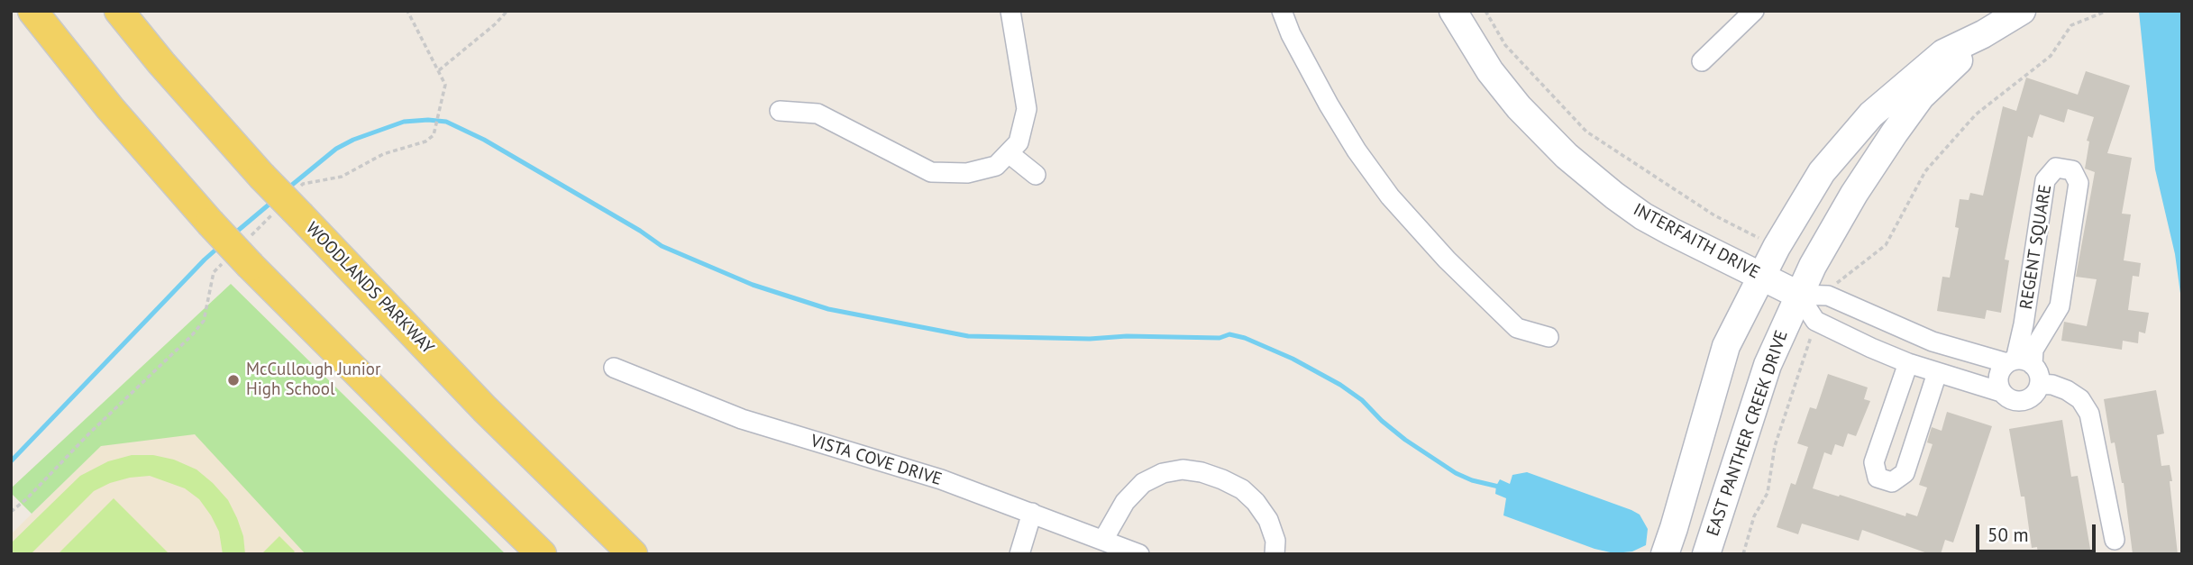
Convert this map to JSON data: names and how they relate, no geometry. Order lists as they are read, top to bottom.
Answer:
{
  "streets": {
    "main road": ["WOODLANDS PARKWAY"],
    "street": [
      "INTERFAITH DRIVE",
      "REGENT SQUARE",
      "EAST PANTHER CREEK DRIVE",
      "VISTA COVE DRIVE"
    ]
  },
  "crossings": [
    ["INTERFAITH DRIVE", "EAST PANTHER CREEK DRIVE"]
  ],
  "places": ["McCullough Junior High School"],
  "scale_bar": "50 m"
}
